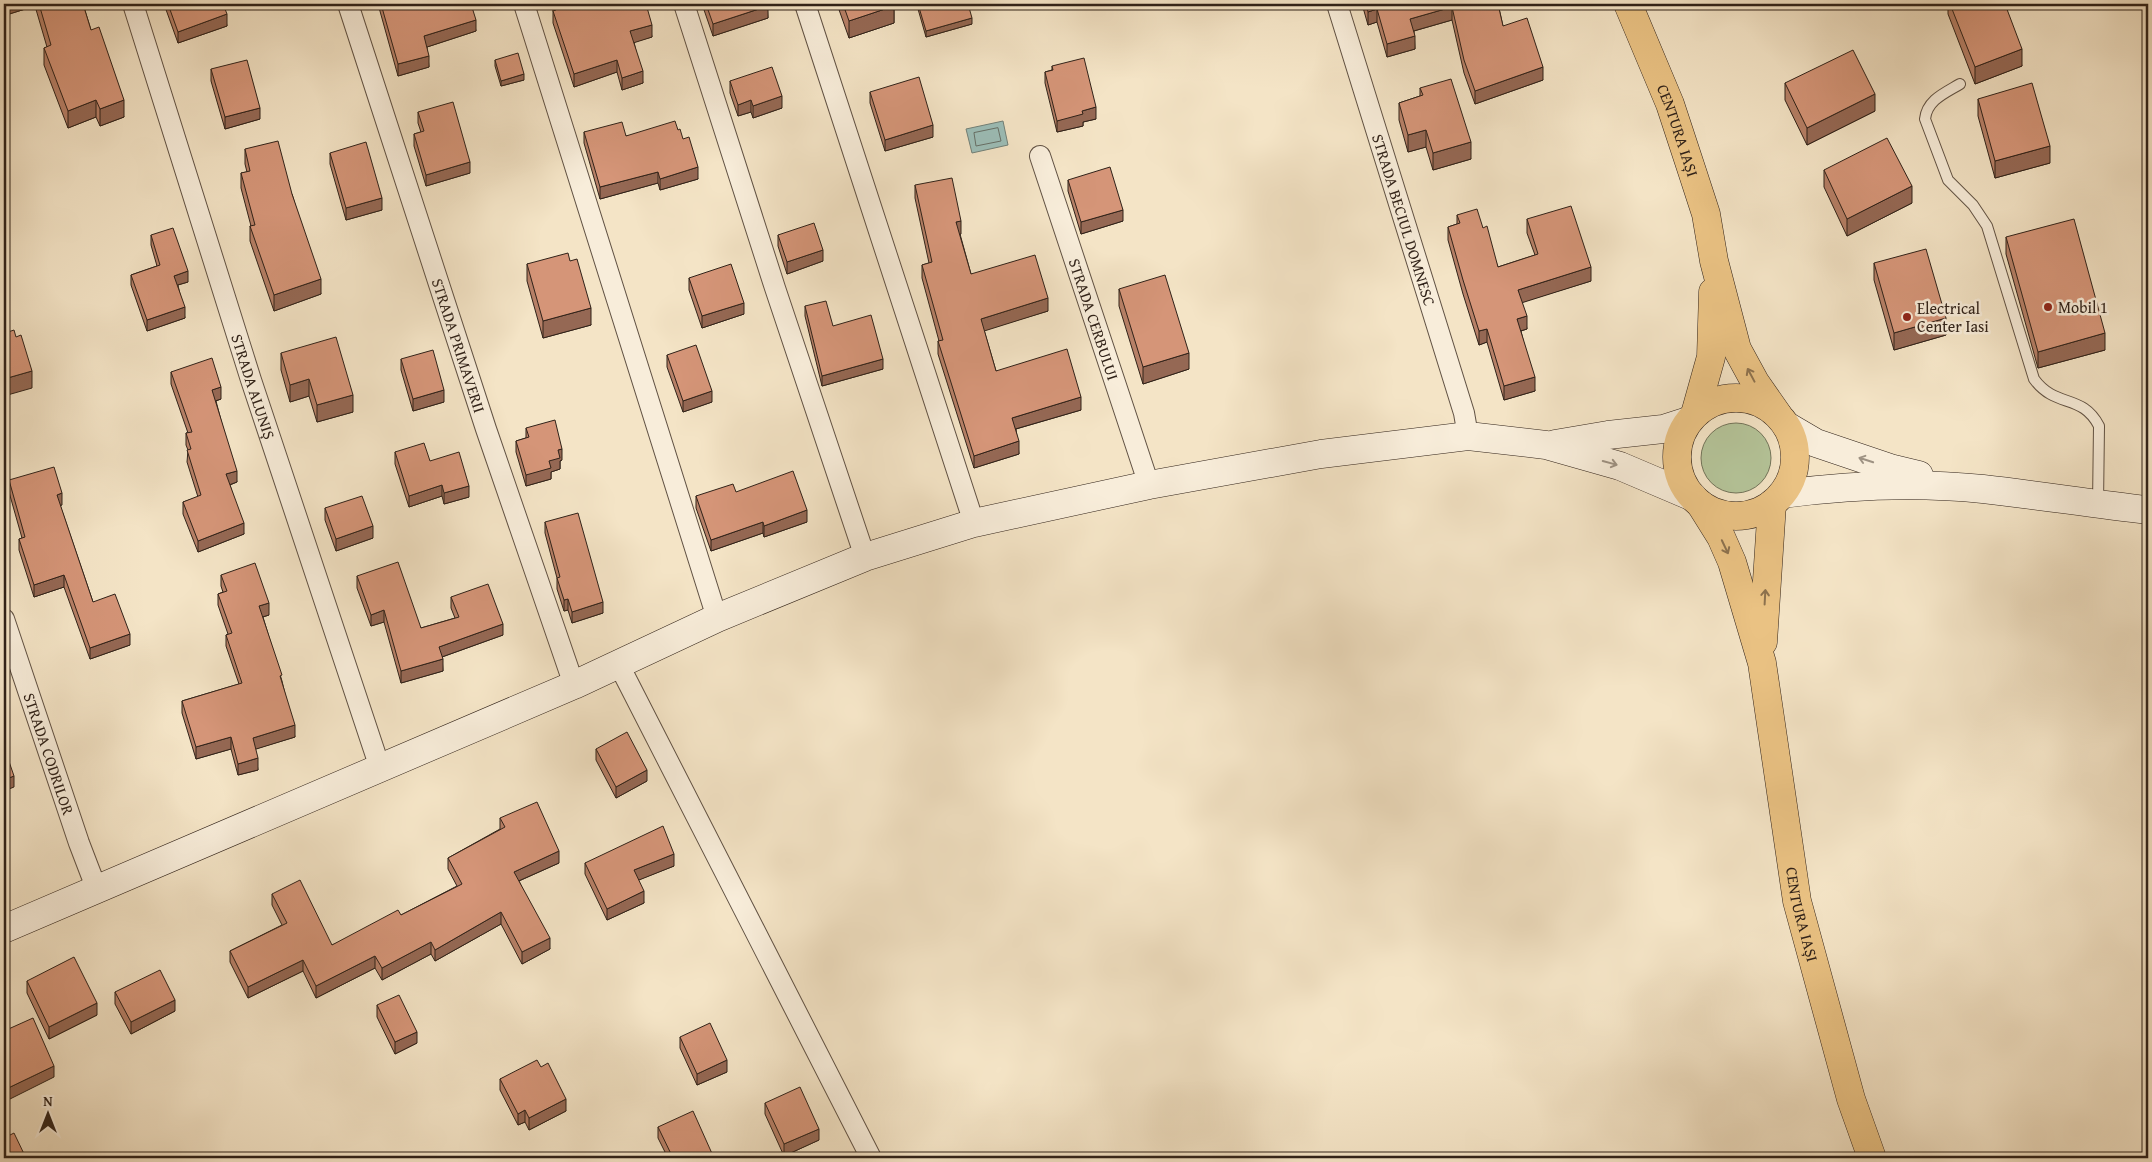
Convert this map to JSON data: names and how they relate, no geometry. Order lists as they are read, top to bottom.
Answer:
{
  "streets": {
    "main road": ["CENTURA IAȘI"],
    "street": [
      "STRADA BECIUL DOMNESC",
      "STRADA CERBULUI",
      "STRADA PRIMAVERII",
      "STRADA ALUNIȘ",
      "STRADA CODRILOR"
    ]
  },
  "places": ["Mobil 1", "Electrical Center Iasi"],
  "north": "top"
}
